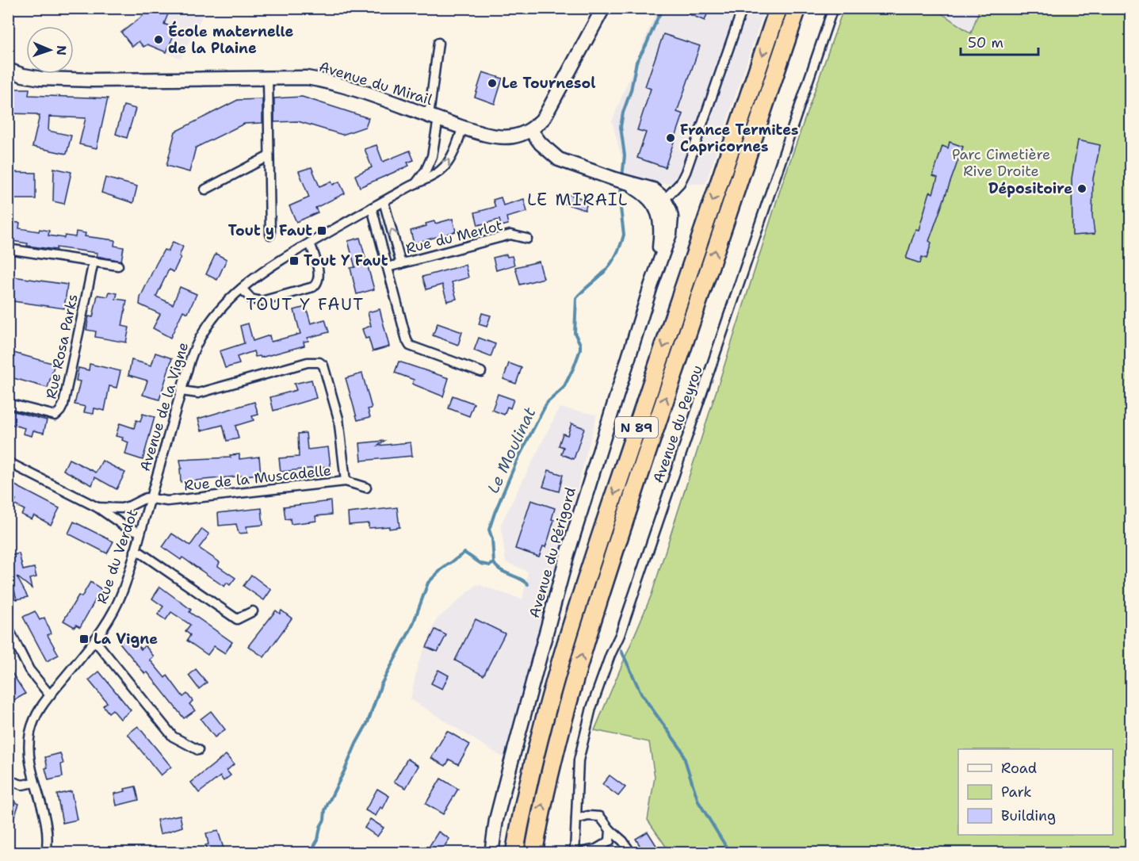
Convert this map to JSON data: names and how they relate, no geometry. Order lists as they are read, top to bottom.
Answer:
{
  "streets": {
    "highway": ["N 89"],
    "street": [
      "Avenue du Mirail",
      "Rue du Merlot",
      "Rue Rosa Parks",
      "Avenue de la Vigne",
      "Avenue du Peyrou",
      "Rue de la Muscadelle",
      "Avenue du Périgord",
      "Rue du Verdot"
    ]
  },
  "crossings": [
    ["Avenue du Mirail", "Avenue de la Vigne"],
    ["Avenue du Mirail", "Avenue du Périgord"],
    ["Avenue de la Vigne", "Rue de la Muscadelle"],
    ["Avenue de la Vigne", "Rue du Verdot"],
    ["Rue de la Muscadelle", "Rue du Verdot"]
  ],
  "districts": ["LE MIRAIL", "TOUT Y FAUT"],
  "water": ["Le Moulinat"],
  "parks": ["Parc Cimetière Rive Droite"],
  "places": {
    "other": [
      "École maternelle de la Plaine",
      "Le Tournesol",
      "France Termites Capricornes",
      "Dépositoire"
    ],
    "transit": ["Tout y Faut", "Tout Y Faut", "La Vigne"]
  },
  "legend": ["Road", "Park", "Building"],
  "scale_bar": "50 m",
  "north": "right"
}
